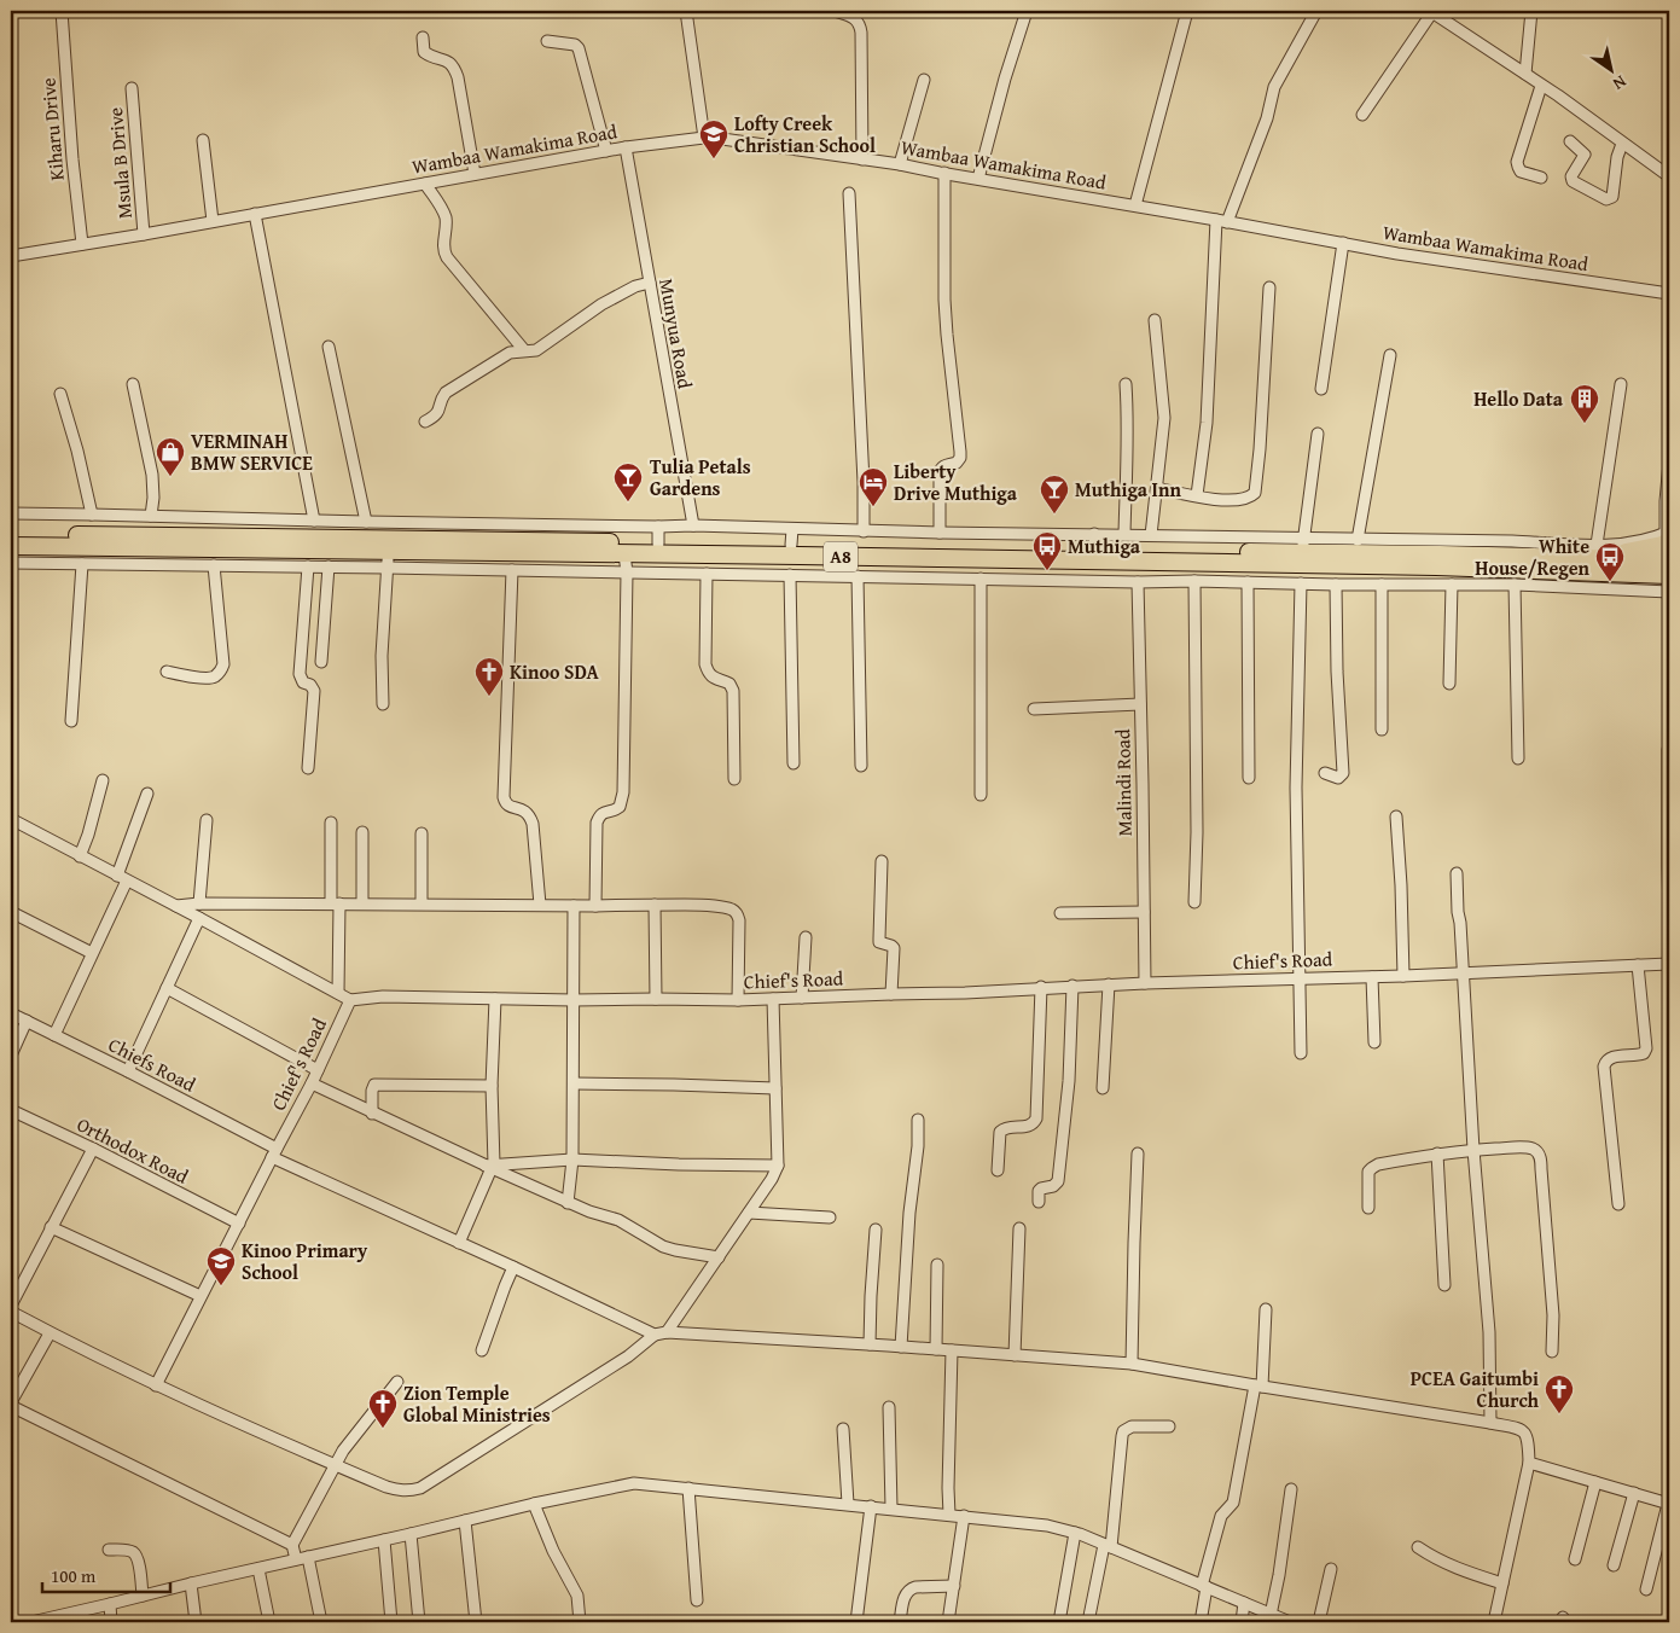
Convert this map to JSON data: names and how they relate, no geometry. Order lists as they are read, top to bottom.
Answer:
{
  "streets": {
    "highway": ["A8"],
    "street": [
      "Kiharu Drive",
      "Wambaa Wamakima Road",
      "Msula B Drive",
      "Munyua Road",
      "Malindi Road",
      "Chief's Road",
      "Chiefs Road",
      "Orthodox Road"
    ]
  },
  "crossings": [
    ["Kiharu Drive", "Wambaa Wamakima Road"],
    ["Wambaa Wamakima Road", "Msula B Drive"],
    ["Wambaa Wamakima Road", "Munyua Road"],
    ["Malindi Road", "Chief's Road"],
    ["Chief's Road", "Chiefs Road"],
    ["Chief's Road", "Orthodox Road"]
  ],
  "places": {
    "school or university": ["Lofty Creek Christian School", "Kinoo Primary School"],
    "building": ["Hello Data"],
    "shop": ["VERMINAH BMW SERVICE"],
    "bar": ["Tulia Petals Gardens", "Muthiga Inn"],
    "hotel": ["Liberty Drive Muthiga"],
    "bus stop": ["Muthiga", "White House/Regen"],
    "church": ["Kinoo SDA", "PCEA Gaitumbi Church", "Zion Temple Global Ministries"]
  },
  "scale_bar": "100 m",
  "north": "bottom right"
}
